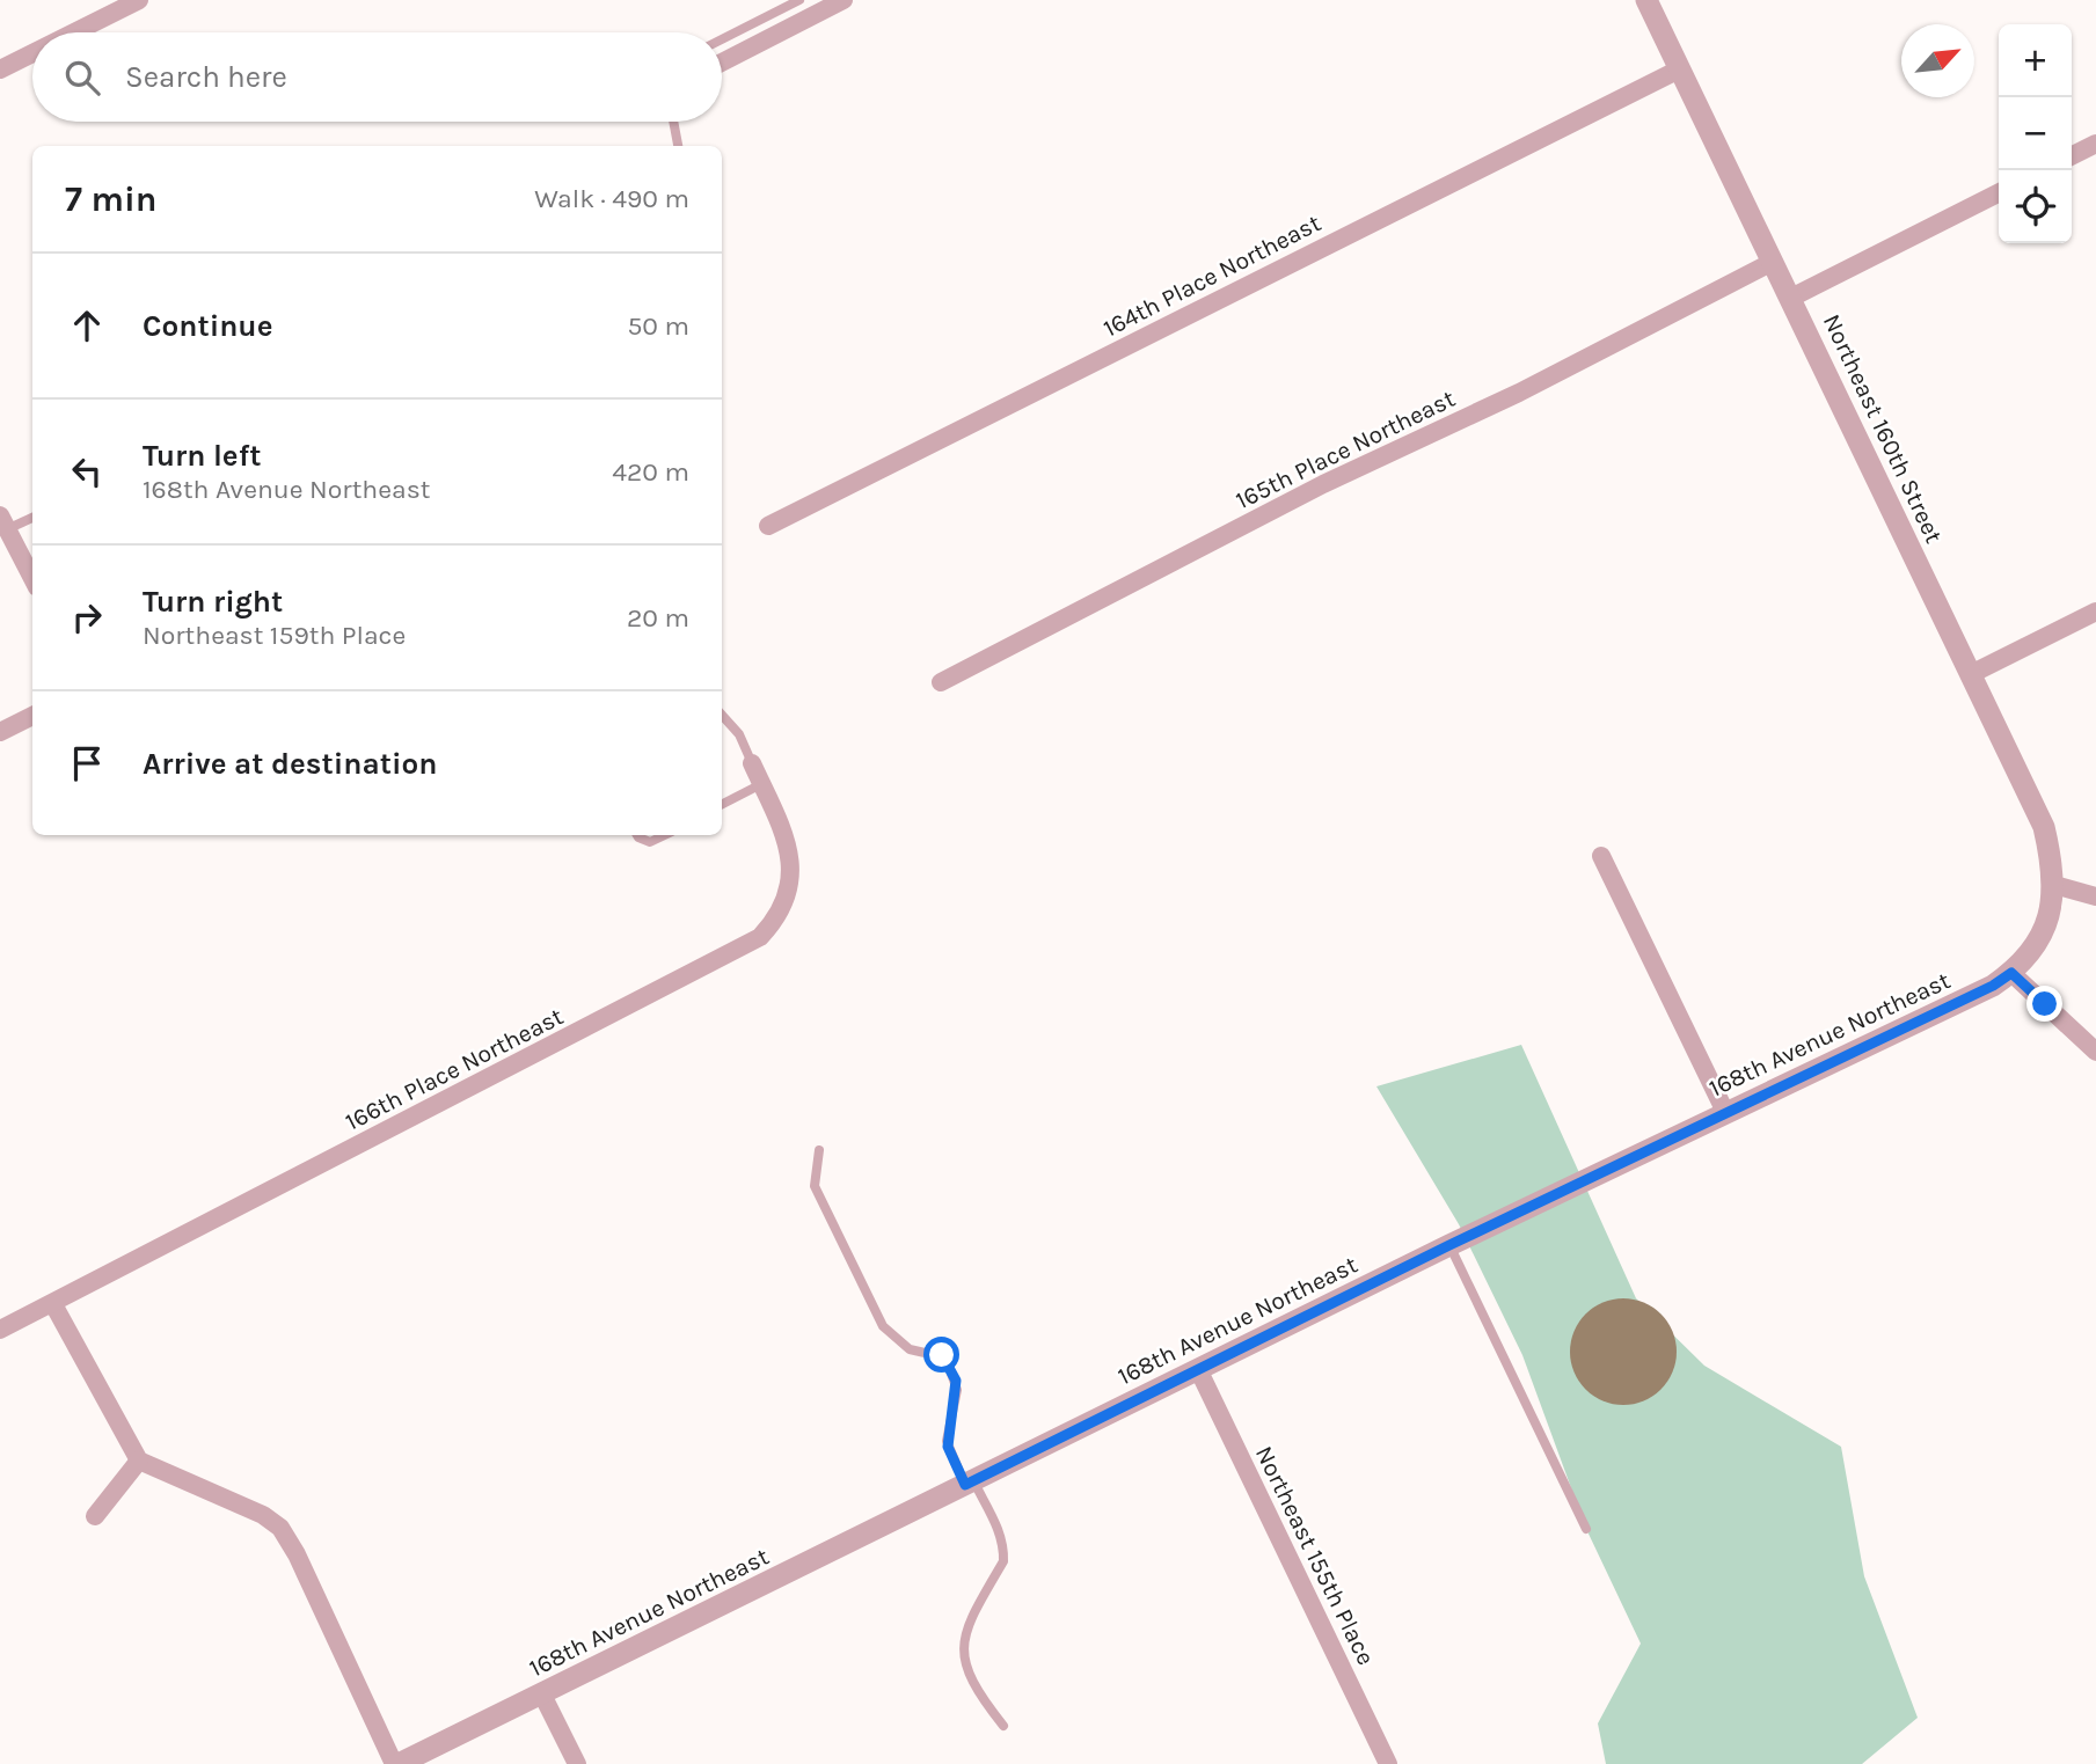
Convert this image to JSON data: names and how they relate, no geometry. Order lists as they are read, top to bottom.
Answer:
{
  "streets": {
    "street": [
      "164th Place Northeast",
      "Northeast 160th Street",
      "165th Place Northeast",
      "168th Avenue Northeast",
      "166th Place Northeast",
      "Northeast 155th Place"
    ]
  },
  "crossings": [
    ["164th Place Northeast", "Northeast 160th Street"],
    ["Northeast 160th Street", "165th Place Northeast"],
    ["Northeast 160th Street", "168th Avenue Northeast"],
    ["168th Avenue Northeast", "Northeast 155th Place"]
  ],
  "north": "top right",
  "page": {
    "map_buttons": ["+", "−"],
    "search": "Search here",
    "heading": ["7 min", "Walk · 490 m"],
    "list": [
      ["Continue", "50 m"],
      ["Turn left", "168th Avenue Northeast", "420 m"],
      ["Turn right", "Northeast 159th Place", "20 m"],
      "Arrive at destination"
    ]
  }
}
